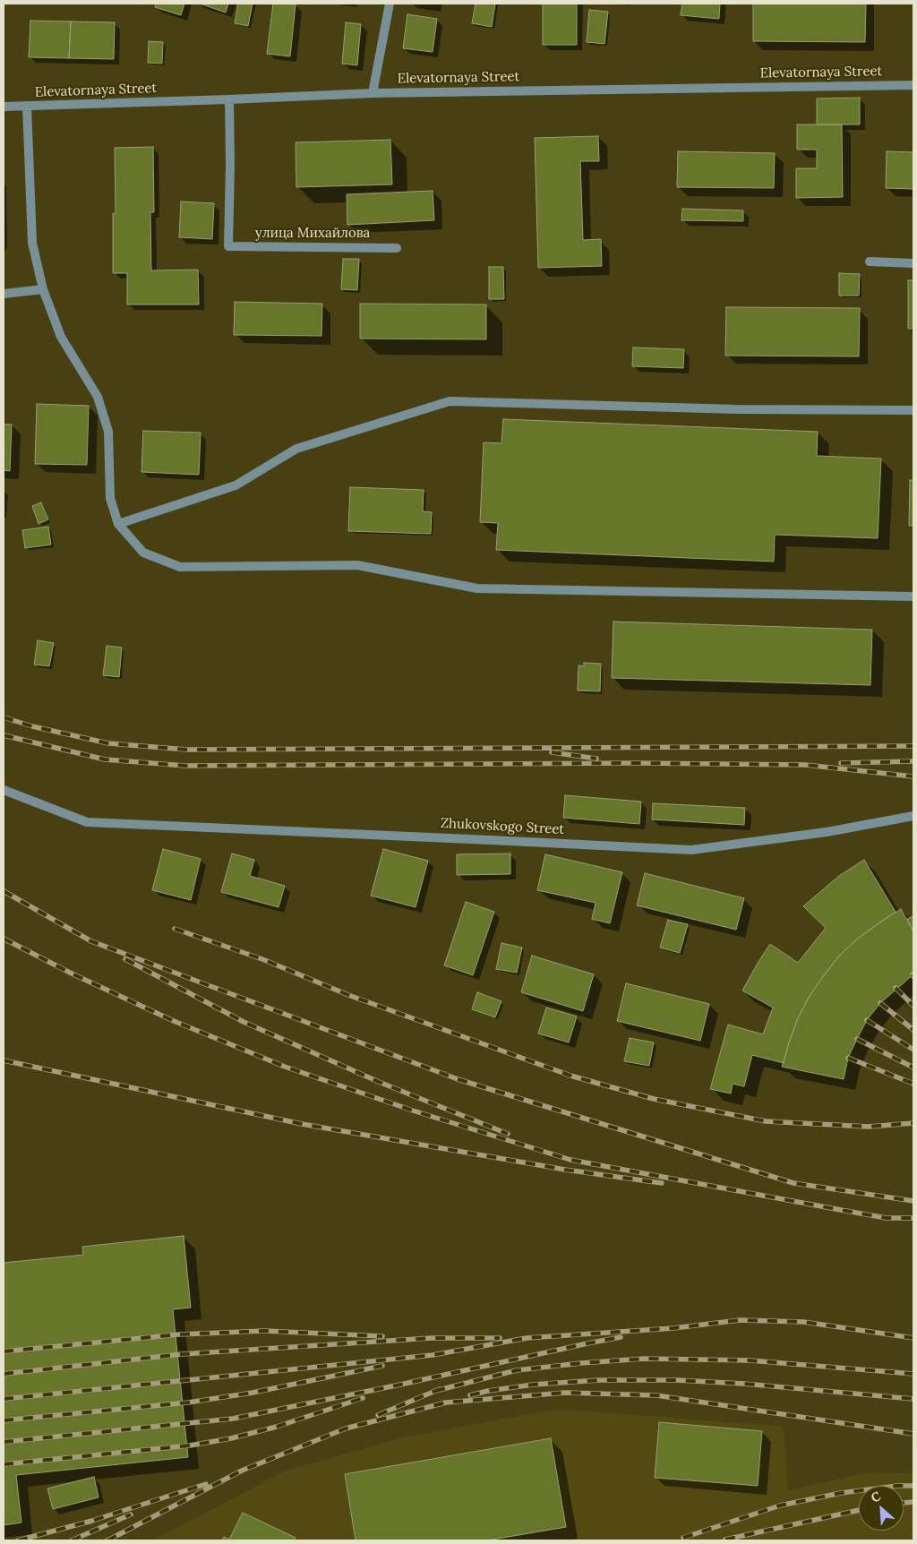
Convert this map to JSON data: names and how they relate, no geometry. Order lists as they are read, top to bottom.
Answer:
{
  "streets": {
    "street": ["Elevatornaya Street", "улица Михайлова", "Zhukovskogo Street"]
  },
  "crossings": [
    ["Elevatornaya Street", "улица Михайлова"]
  ],
  "north": "top left"
}
